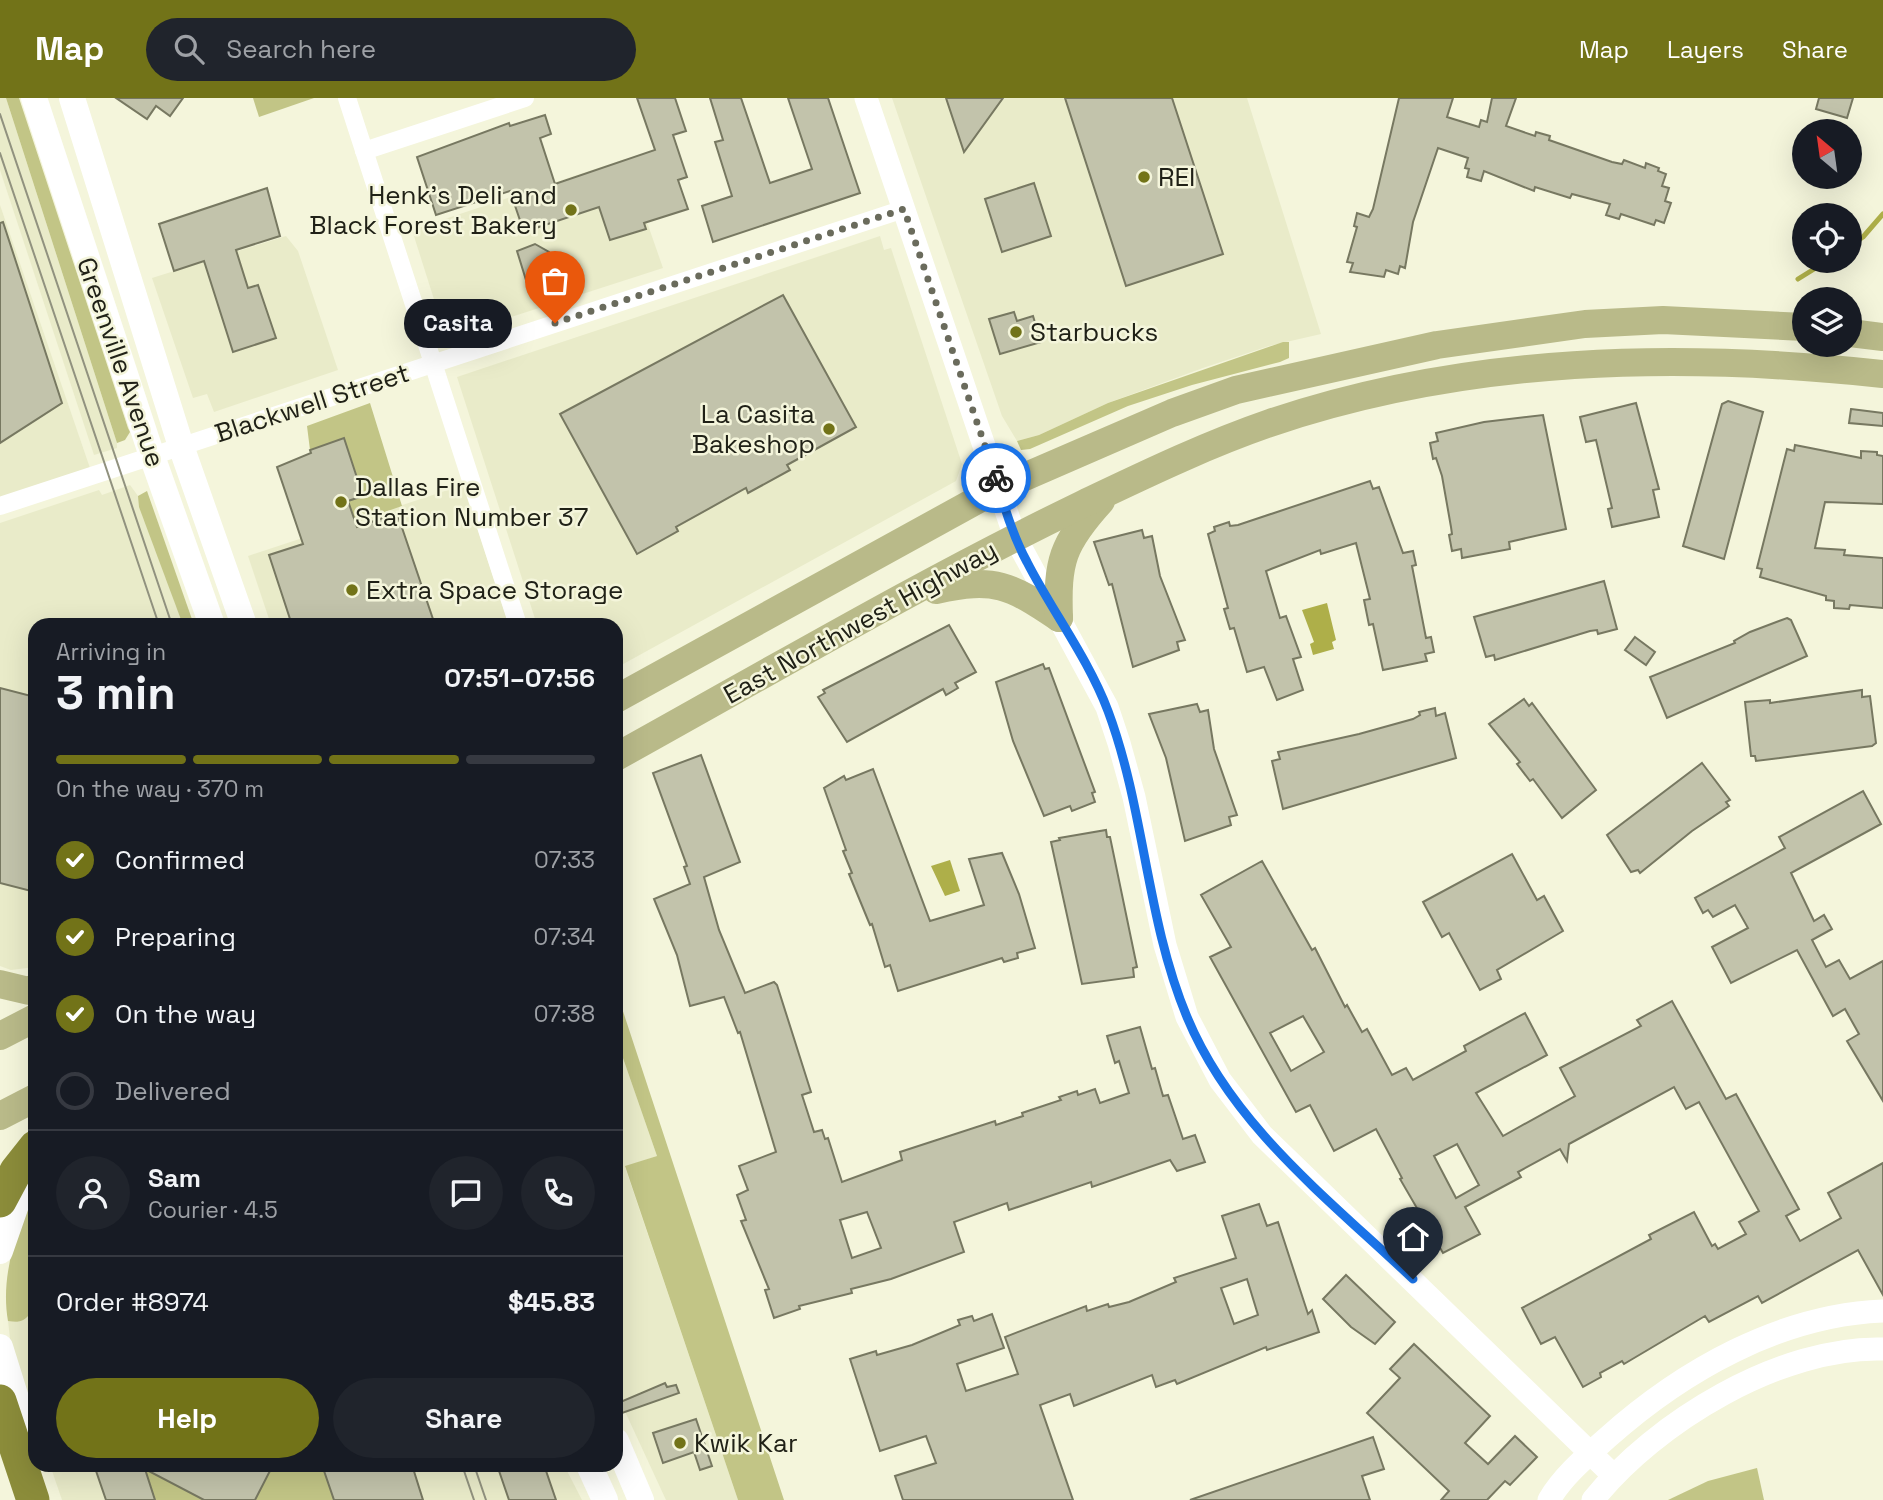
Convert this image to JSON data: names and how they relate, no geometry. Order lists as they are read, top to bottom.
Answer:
{
  "streets": {
    "main road": ["Greenville Avenue", "East Northwest Highway"],
    "street": ["Blackwell Street"]
  },
  "crossings": [
    ["Greenville Avenue", "Blackwell Street"]
  ],
  "places": [
    "REI",
    "Henk's Deli and Black Forest Bakery",
    "Casita",
    "Starbucks",
    "La Casita Bakeshop",
    "Dallas Fire Station Number 37",
    "Extra Space Storage",
    "Kwik Kar"
  ],
  "north": "top left",
  "page": {
    "header": "Map",
    "search": "Search here",
    "nav": ["Map", "Layers", "Share"],
    "bubble": "Casita",
    "heading": ["3 min", "Arriving in", "07:51–07:56"],
    "panel": [
      "Sam",
      "Courier · 4.5",
      "Order #8974",
      "$45.83"
    ],
    "bar": "On the way · 370 m",
    "list": [
      ["Confirmed", "07:33"],
      ["Preparing", "07:34"],
      ["On the way", "07:38"],
      "Delivered"
    ],
    "buttons": ["Help", "Share"]
  }
}
